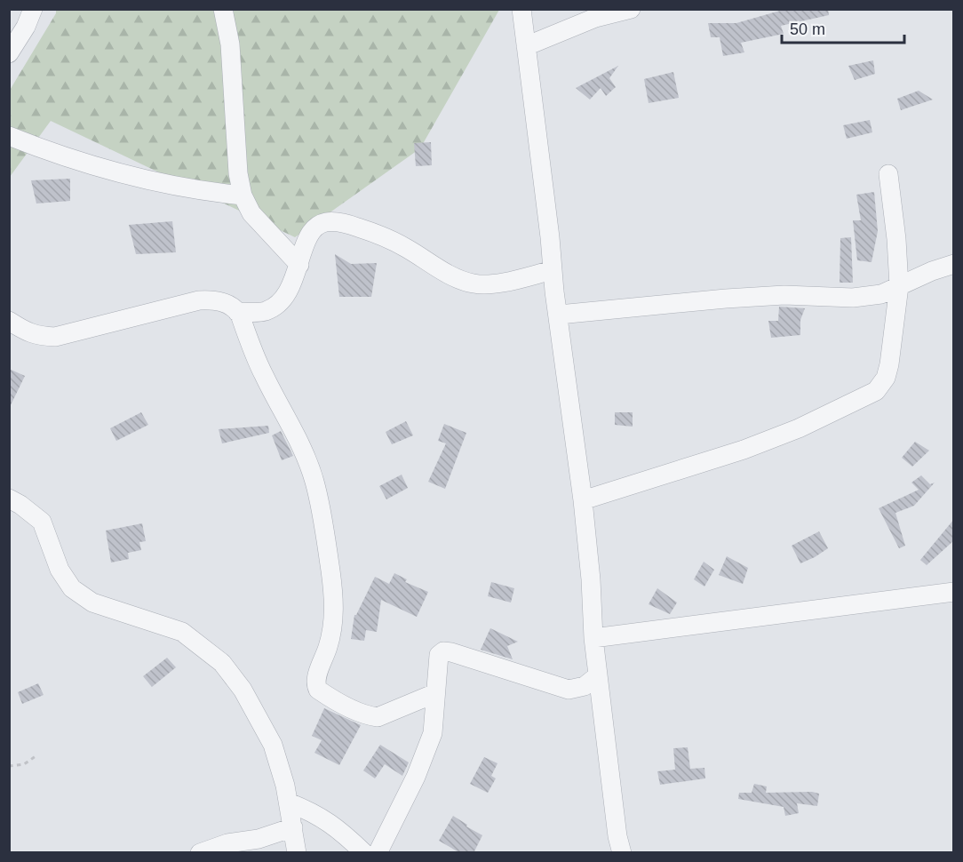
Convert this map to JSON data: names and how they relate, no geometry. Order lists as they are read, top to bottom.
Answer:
{
  "scale_bar": "50 m"
}
